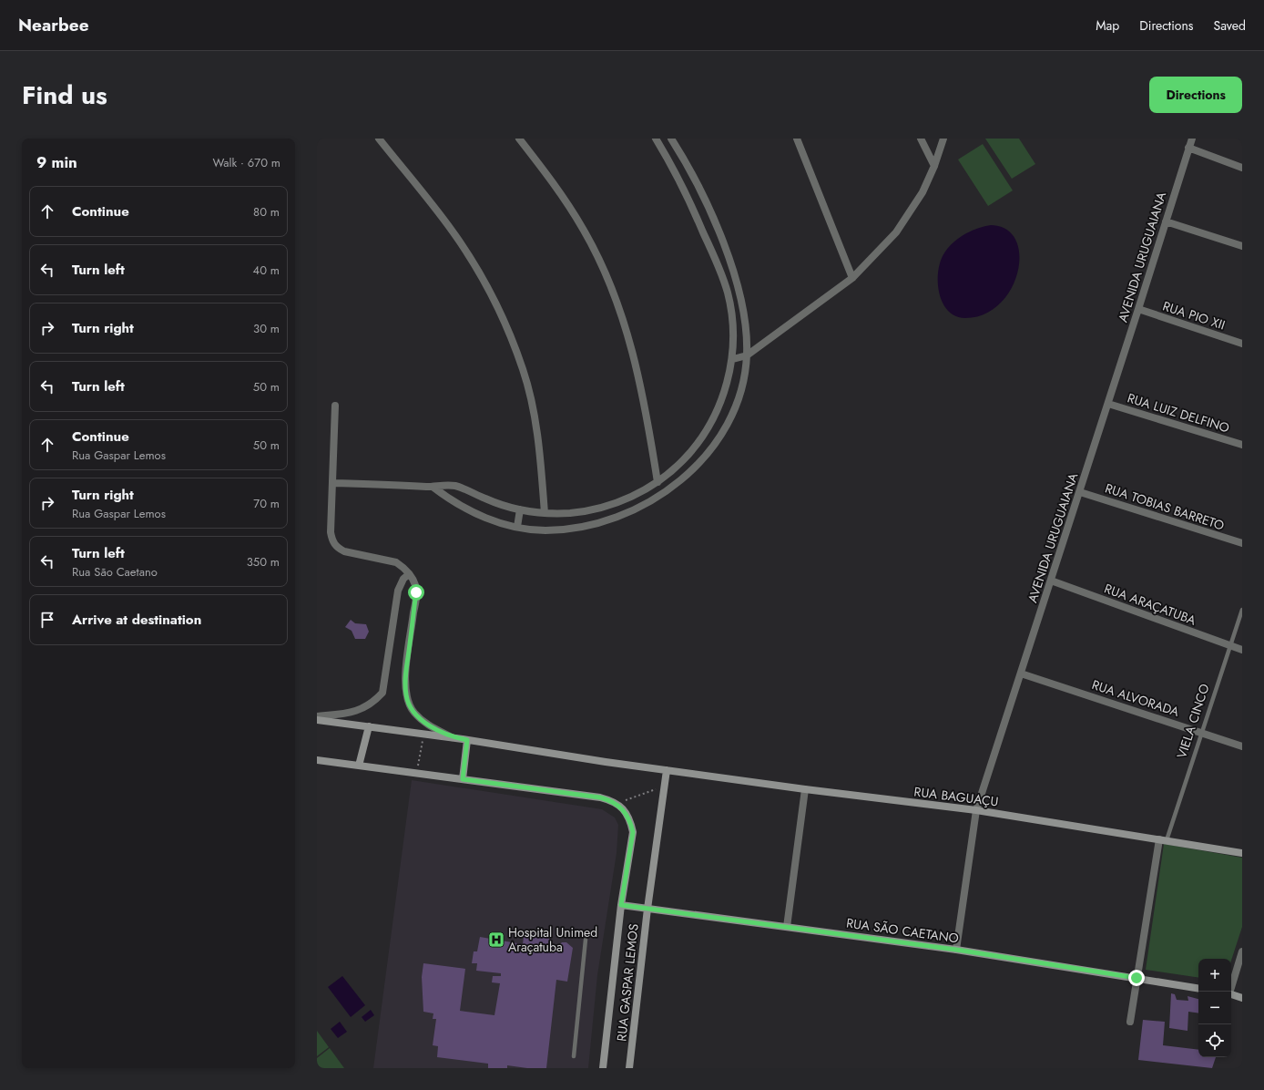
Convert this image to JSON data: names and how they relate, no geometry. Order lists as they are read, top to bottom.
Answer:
{
  "streets": {
    "main road": ["RUA BAGUAÇU", "RUA SÃO CAETANO", "RUA GASPAR LEMOS"],
    "street": [
      "AVENIDA URUGUAIANA",
      "RUA PIO XII",
      "RUA LUIZ DELFINO",
      "RUA TOBIAS BARRETO",
      "RUA ARAÇATUBA",
      "RUA ALVORADA",
      "VIELA CINCO"
    ]
  },
  "crossings": [
    ["AVENIDA URUGUAIANA", "RUA PIO XII"],
    ["AVENIDA URUGUAIANA", "RUA LUIZ DELFINO"],
    ["AVENIDA URUGUAIANA", "RUA TOBIAS BARRETO"],
    ["AVENIDA URUGUAIANA", "RUA ARAÇATUBA"],
    ["AVENIDA URUGUAIANA", "RUA ALVORADA"],
    ["AVENIDA URUGUAIANA", "RUA BAGUAÇU"],
    ["AVENIDA URUGUAIANA", "RUA SÃO CAETANO"],
    ["RUA ARAÇATUBA", "VIELA CINCO"],
    ["RUA ALVORADA", "VIELA CINCO"],
    ["VIELA CINCO", "RUA BAGUAÇU"],
    ["VIELA CINCO", "RUA SÃO CAETANO"],
    ["RUA BAGUAÇU", "RUA GASPAR LEMOS"],
    ["RUA SÃO CAETANO", "RUA GASPAR LEMOS"]
  ],
  "places": {
    "hospital": ["Hospital Unimed Araçatuba"]
  },
  "page": {
    "header": "Nearbee",
    "nav": ["Map", "Directions", "Saved"],
    "title": "Find us",
    "buttons": "Directions",
    "heading": ["9 min", "Walk · 670 m"],
    "list": [
      ["Continue", "80 m"],
      ["Turn left", "40 m"],
      ["Turn right", "30 m"],
      ["Turn left", "50 m"],
      ["Continue", "Rua Gaspar Lemos", "50 m"],
      ["Turn right", "Rua Gaspar Lemos", "70 m"],
      ["Turn left", "Rua São Caetano", "350 m"],
      "Arrive at destination"
    ],
    "map_buttons": ["+", "−"]
  }
}
